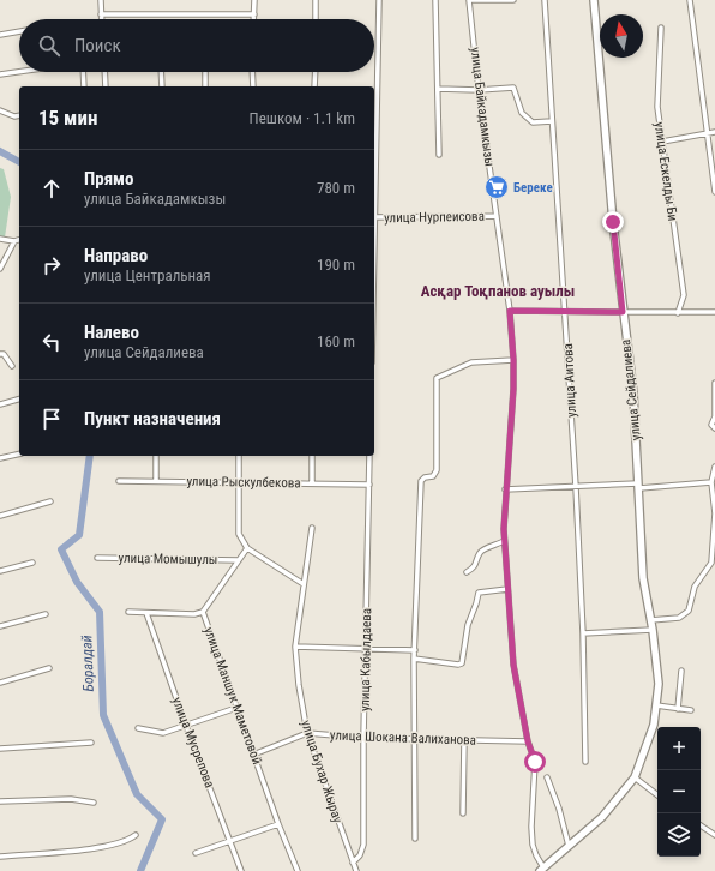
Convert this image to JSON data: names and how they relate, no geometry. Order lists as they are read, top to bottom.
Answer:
{
  "streets": {
    "main road": ["улица Сейдалиева"],
    "street": [
      "улица Байкадамкызы",
      "улица Ескелды Би",
      "улица Нурпеисова",
      "улица Аитова",
      "улица Рыскулбекова",
      "улица Момышулы",
      "улица Кабылдаева",
      "улица Маншук Маметовой",
      "улица Шокана Валиханова",
      "улица Мусрепова",
      "улица Бухар Жырау"
    ]
  },
  "crossings": [
    ["улица Байкадамкызы", "улица Нурпеисова"],
    ["улица Байкадамкызы", "улица Сейдалиева"],
    ["улица Байкадамкызы", "улица Шокана Валиханова"],
    ["улица Рыскулбекова", "улица Кабылдаева"],
    ["улица Момышулы", "улица Маншук Маметовой"],
    ["улица Кабылдаева", "улица Шокана Валиханова"],
    ["улица Кабылдаева", "улица Бухар Жырау"],
    ["улица Маншук Маметовой", "улица Шокана Валиханова"],
    ["улица Шокана Валиханова", "улица Бухар Жырау"]
  ],
  "districts": ["Асқар Тоқпанов ауылы"],
  "water": ["Боралдай"],
  "places": {
    "supermarket": ["Береке"]
  },
  "north": "top",
  "page": {
    "search": "Поиск",
    "heading": ["15 мин", "Пешком · 1.1 km"],
    "list": [
      ["Прямо", "улица Байкадамкызы", "780 m"],
      ["Направо", "улица Центральная", "190 m"],
      ["Налево", "улица Сейдалиева", "160 m"],
      "Пункт назначения"
    ],
    "map_buttons": ["+", "−"]
  }
}
